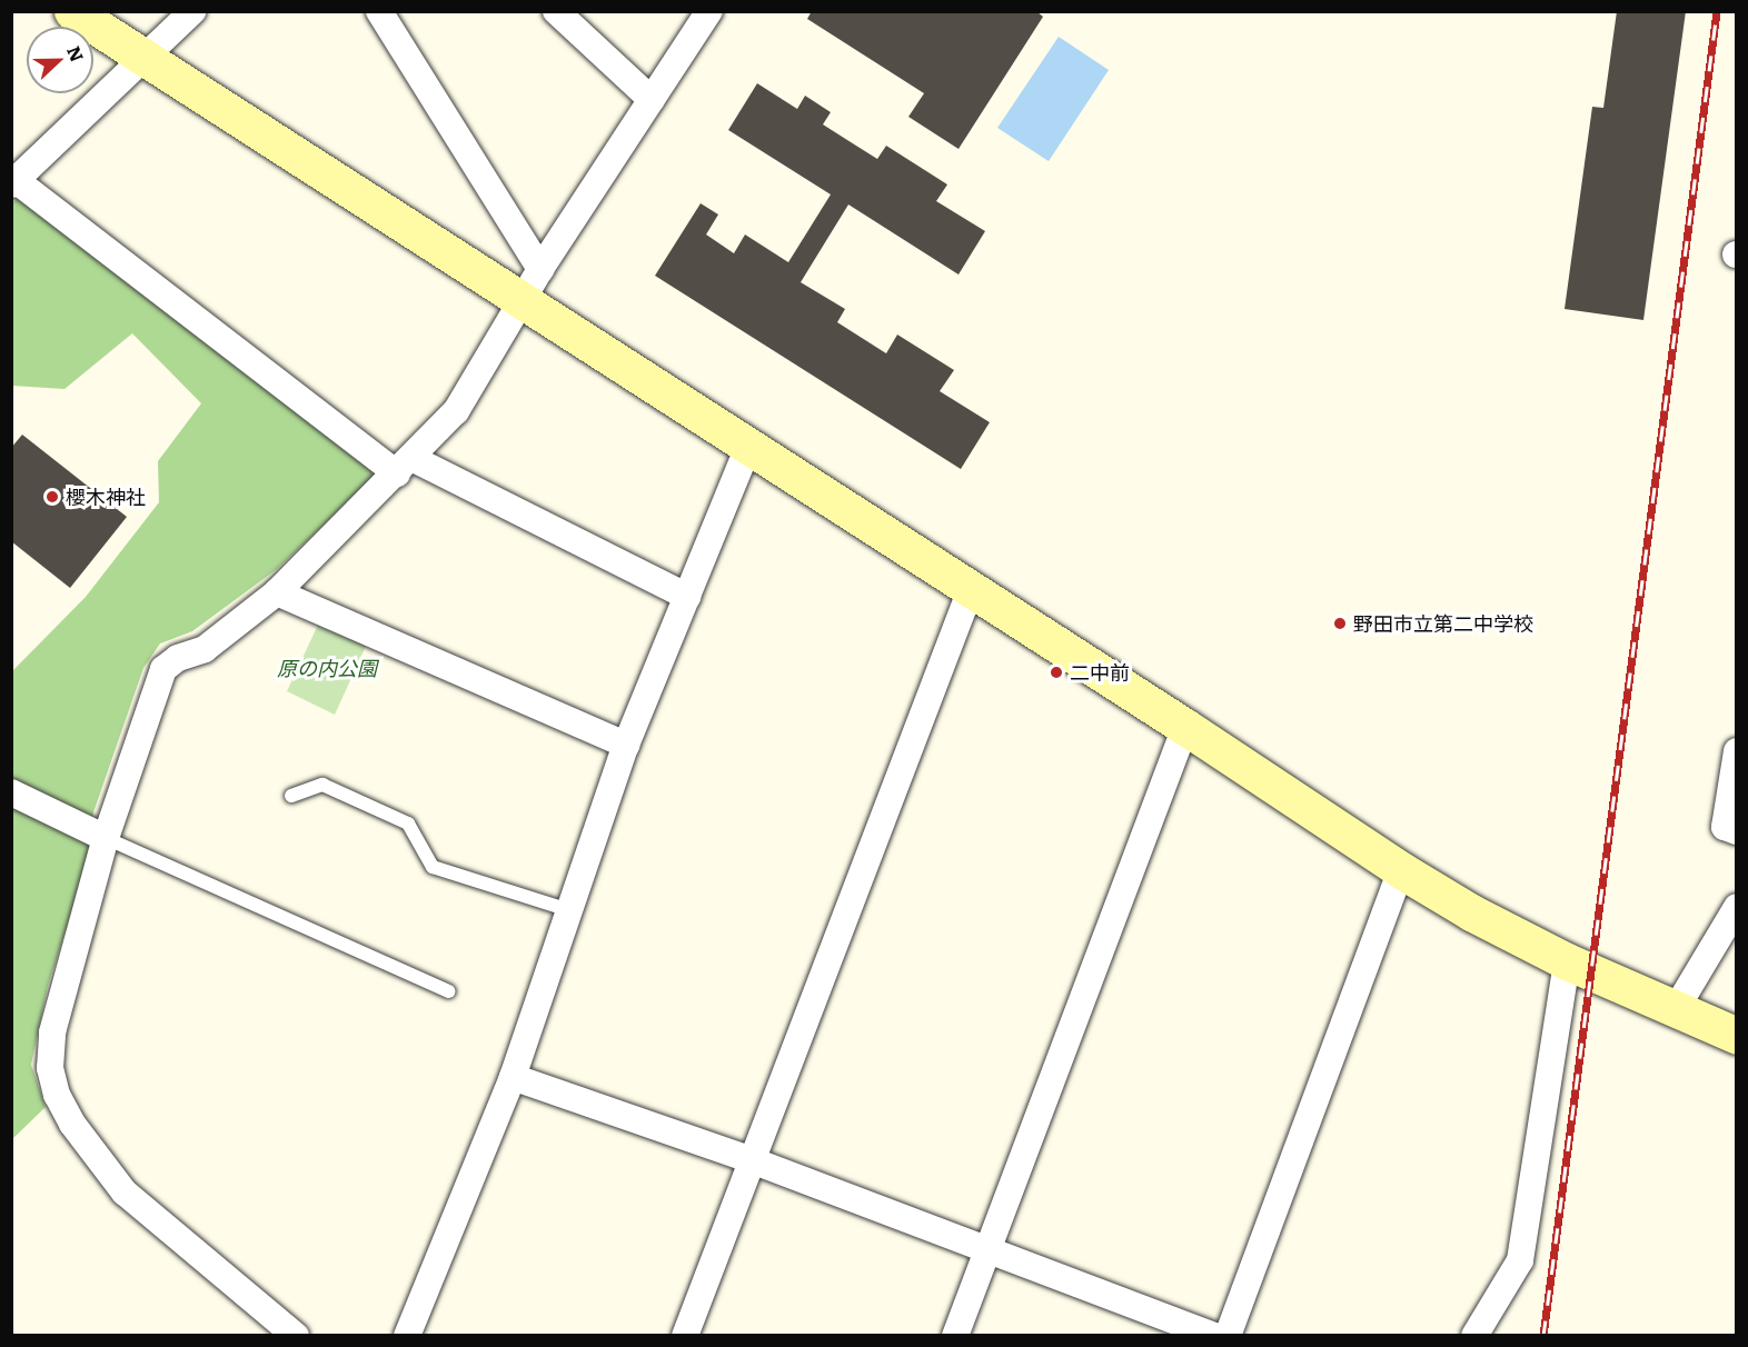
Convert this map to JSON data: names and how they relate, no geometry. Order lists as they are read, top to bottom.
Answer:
{
  "parks": ["原の内公園"],
  "places": ["櫻木神社", "野田市立第二中学校", "二中前"],
  "north": "right"
}
